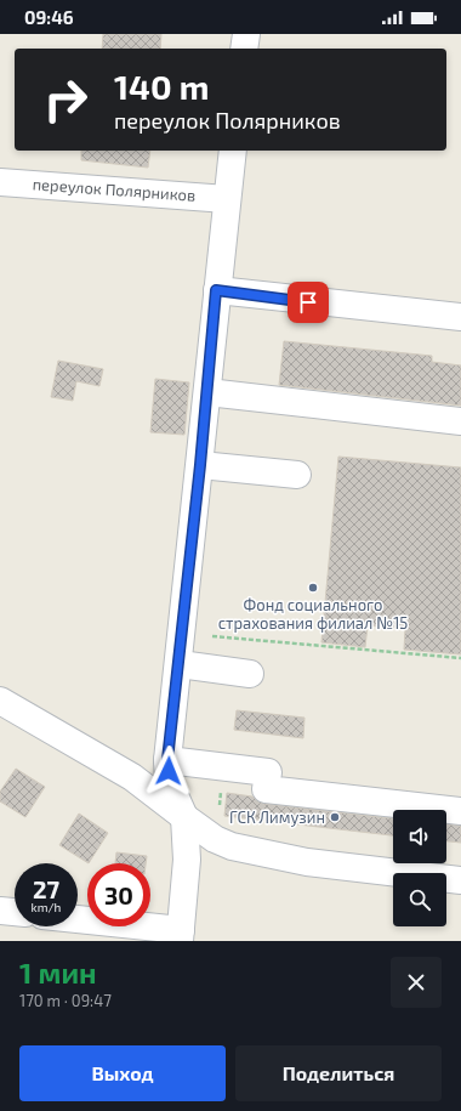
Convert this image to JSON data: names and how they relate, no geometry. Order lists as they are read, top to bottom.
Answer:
{
  "streets": {
    "street": ["переулок Полярников"]
  },
  "places": ["Фонд социального страхования филиал №15", "ГСК Лимузин"],
  "page": {
    "status": "09:46",
    "turn": ["140 m", "переулок Полярников"],
    "speed": "27 km/h",
    "limit": "30",
    "heading": ["1 мин", "170 m · 09:47"],
    "buttons": ["Выход", "Поделиться"]
  }
}
